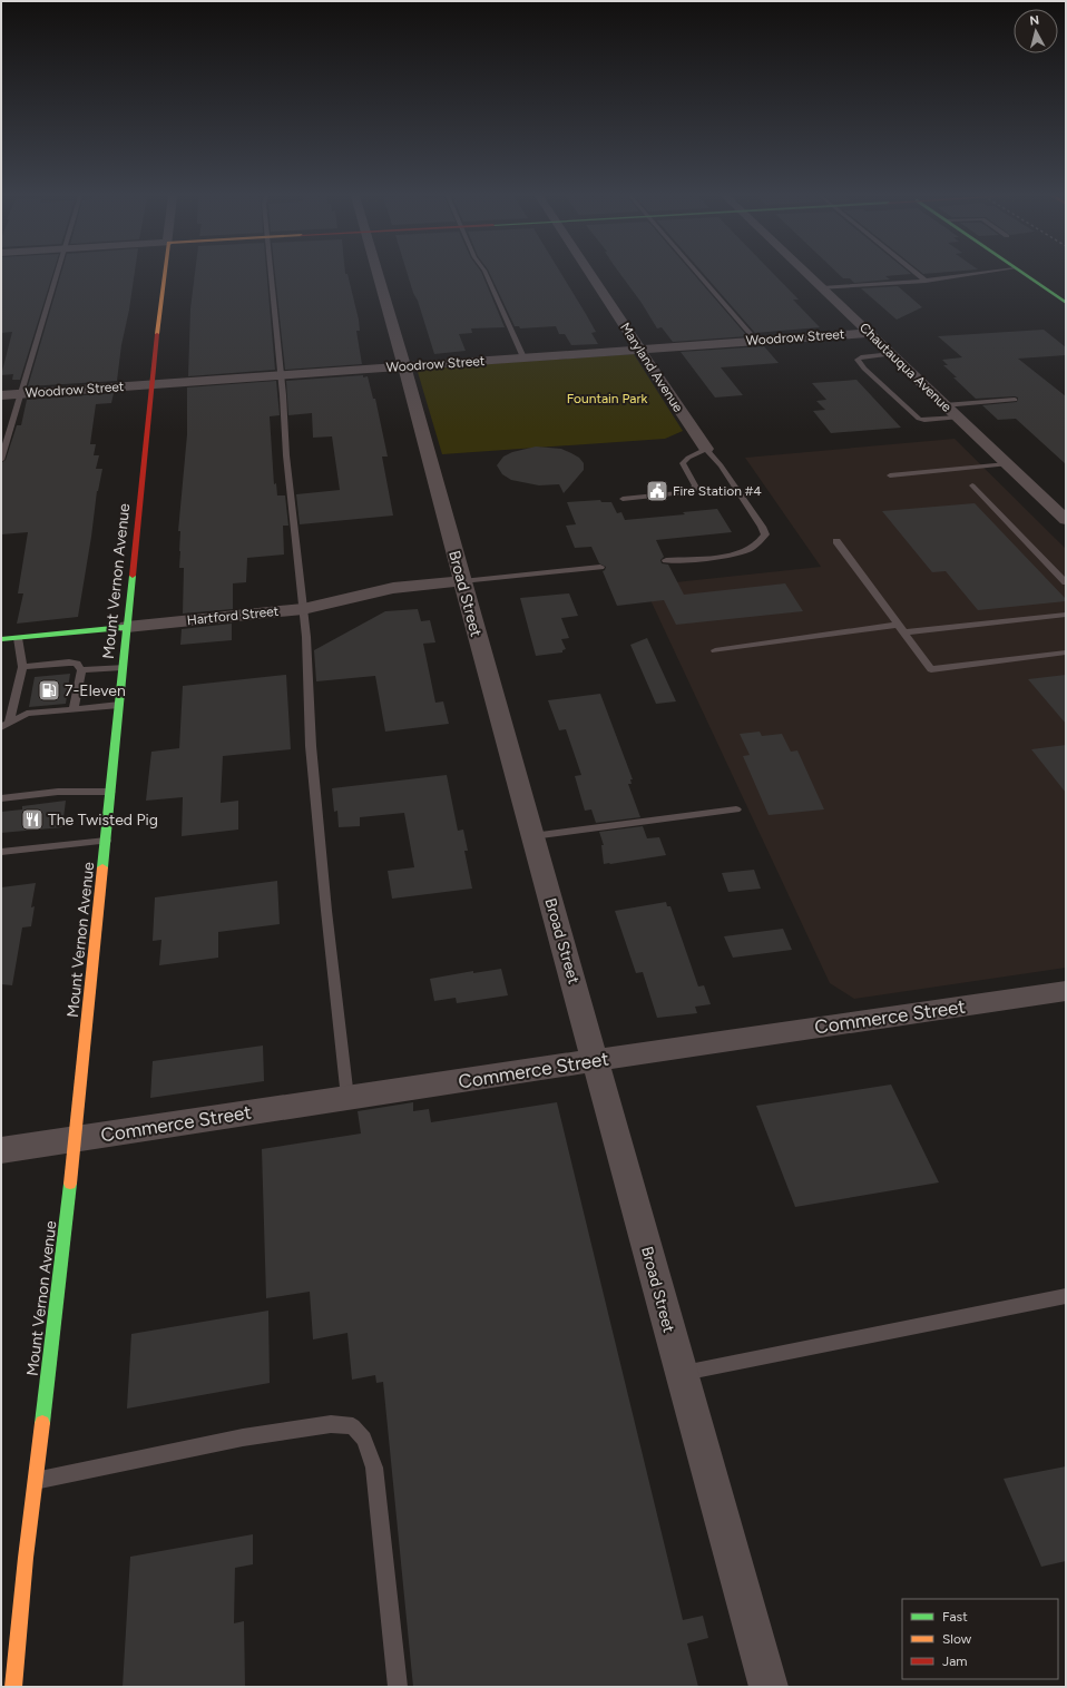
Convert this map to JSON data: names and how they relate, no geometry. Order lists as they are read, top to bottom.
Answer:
{
  "streets": {
    "street": [
      "Woodrow Street",
      "Maryland Avenue",
      "Chautauqua Avenue",
      "Mount Vernon Avenue",
      "Broad Street",
      "Hartford Street",
      "Commerce Street"
    ]
  },
  "crossings": [
    ["Woodrow Street", "Maryland Avenue"],
    ["Woodrow Street", "Chautauqua Avenue"],
    ["Woodrow Street", "Mount Vernon Avenue"],
    ["Woodrow Street", "Broad Street"],
    ["Mount Vernon Avenue", "Hartford Street"],
    ["Mount Vernon Avenue", "Commerce Street"],
    ["Broad Street", "Hartford Street"],
    ["Broad Street", "Commerce Street"]
  ],
  "parks": ["Fountain Park"],
  "places": {
    "public building": ["Fire Station #4"],
    "fuel station": ["7-Eleven"],
    "restaurant": ["The Twisted Pig"]
  },
  "legend": ["Fast", "Slow", "Jam"],
  "north": "top"
}
